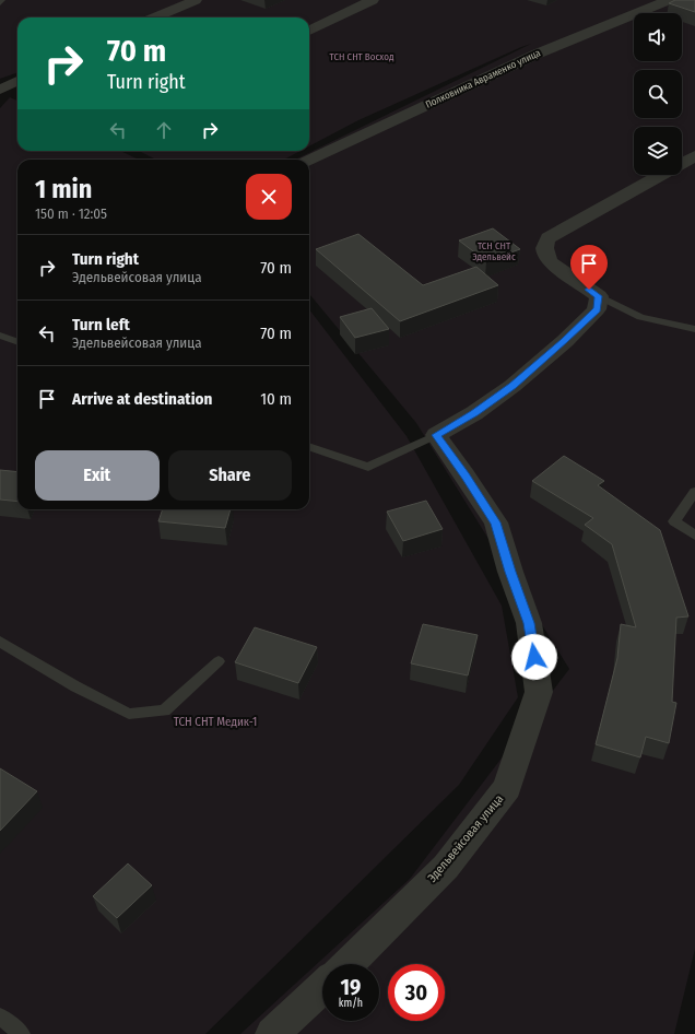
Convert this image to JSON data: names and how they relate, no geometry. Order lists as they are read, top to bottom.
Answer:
{
  "streets": {
    "street": ["Полковника Авраменко улица", "Эдельвейсовая улица"]
  },
  "parks": ["ТСН СНТ Восход", "ТСН СНТ Эдельвейс", "ТСН СНТ Медик-1"],
  "page": {
    "turn": ["70 m", "Turn right"],
    "heading": ["1 min", "150 m · 12:05"],
    "list": [
      {
        "name": "Turn right",
        "note": "Эдельвейсовая улица",
        "value": "70 m"
      },
      {
        "name": "Turn left",
        "note": "Эдельвейсовая улица",
        "value": "70 m"
      },
      {
        "name": "Arrive at destination",
        "value": "10 m"
      }
    ],
    "buttons": ["Exit", "Share"],
    "speed": "19 km/h",
    "limit": "30"
  }
}
